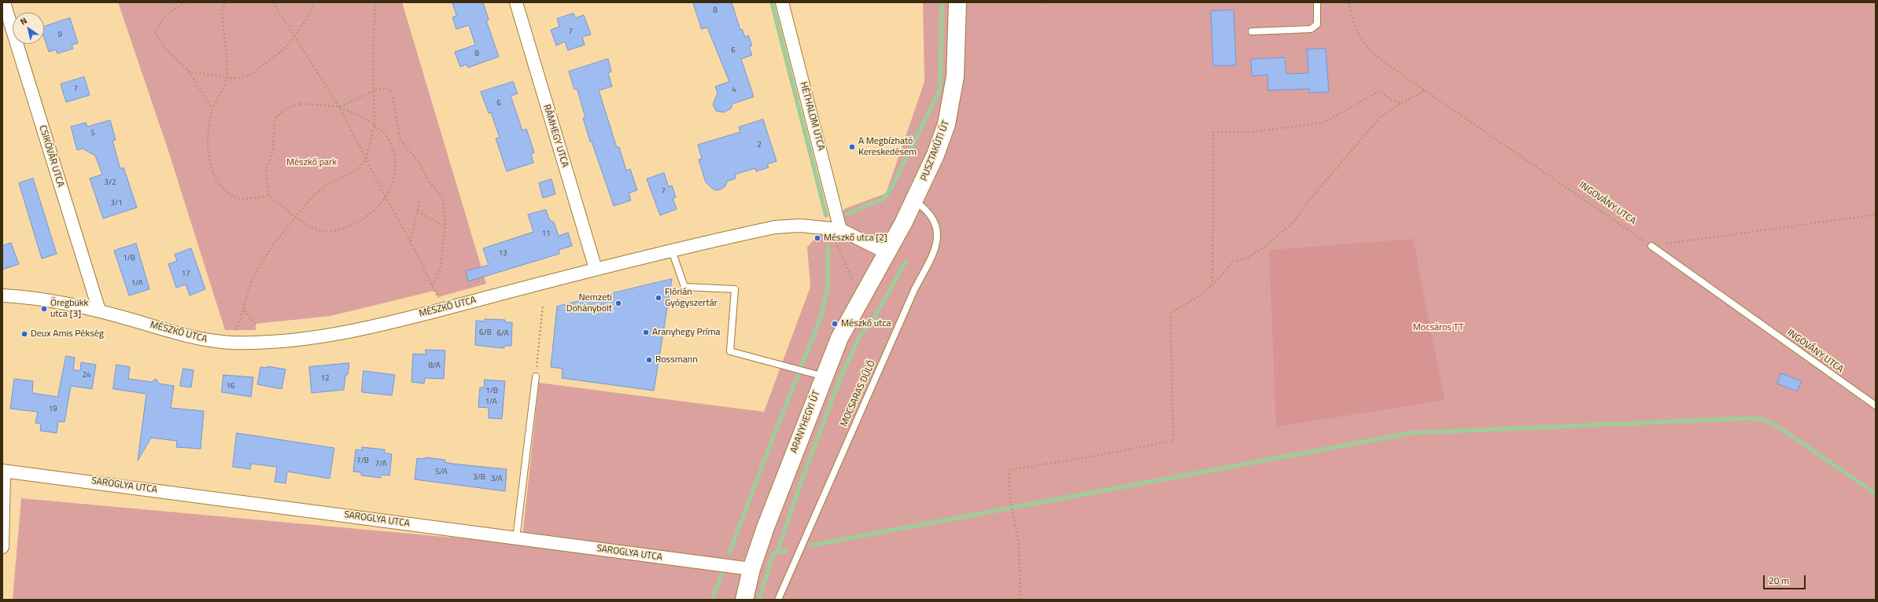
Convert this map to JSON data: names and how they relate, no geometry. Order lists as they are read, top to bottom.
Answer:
{
  "streets": {
    "street": [
      "HÉTHALOM UTCA",
      "RÁMHEGY UTCA",
      "PUSZTAKÚTI ÚT",
      "CSIKÓVÁR UTCA",
      "MÉSZKŐ UTCA",
      "ARANYHEGYI ÚT",
      "SAROGLYA UTCA"
    ],
    "lane": ["INGOVÁNY UTCA", "MOCSARAS DŰLŐ"]
  },
  "crossings": [
    ["HÉTHALOM UTCA", "MÉSZKŐ UTCA"],
    ["RÁMHEGY UTCA", "MÉSZKŐ UTCA"],
    ["PUSZTAKÚTI ÚT", "MÉSZKŐ UTCA"],
    ["PUSZTAKÚTI ÚT", "MOCSARAS DŰLŐ"],
    ["PUSZTAKÚTI ÚT", "ARANYHEGYI ÚT"],
    ["CSIKÓVÁR UTCA", "MÉSZKŐ UTCA"],
    ["MÉSZKŐ UTCA", "ARANYHEGYI ÚT"],
    ["ARANYHEGYI ÚT", "SAROGLYA UTCA"]
  ],
  "parks": ["Mészkő park", "Mocsáros TT"],
  "places": [
    "A Megbízható Kereskedésem",
    "Mészkő utca [2]",
    "Flórián Gyógyszertár",
    "Nemzeti Dohánybolt",
    "Öregbükk utca [3]",
    "Mészkő utca",
    "Aranyhegy Príma",
    "Deux Amis Pékség",
    "Rossmann"
  ],
  "house_numbers": [
    "8",
    "7",
    "9",
    "6",
    "8",
    "7",
    "4",
    "6",
    "5",
    "2",
    "3/2",
    "7",
    "3/1",
    "11",
    "13",
    "1/B",
    "17",
    "1/A",
    "6/B",
    "6/A",
    "8/A",
    "24",
    "12",
    "16",
    "1/B",
    "1/A",
    "19",
    "7/B",
    "7/A",
    "5/A",
    "3/B",
    "3/A"
  ],
  "scale_bar": "20 m",
  "north": "top left"
}
